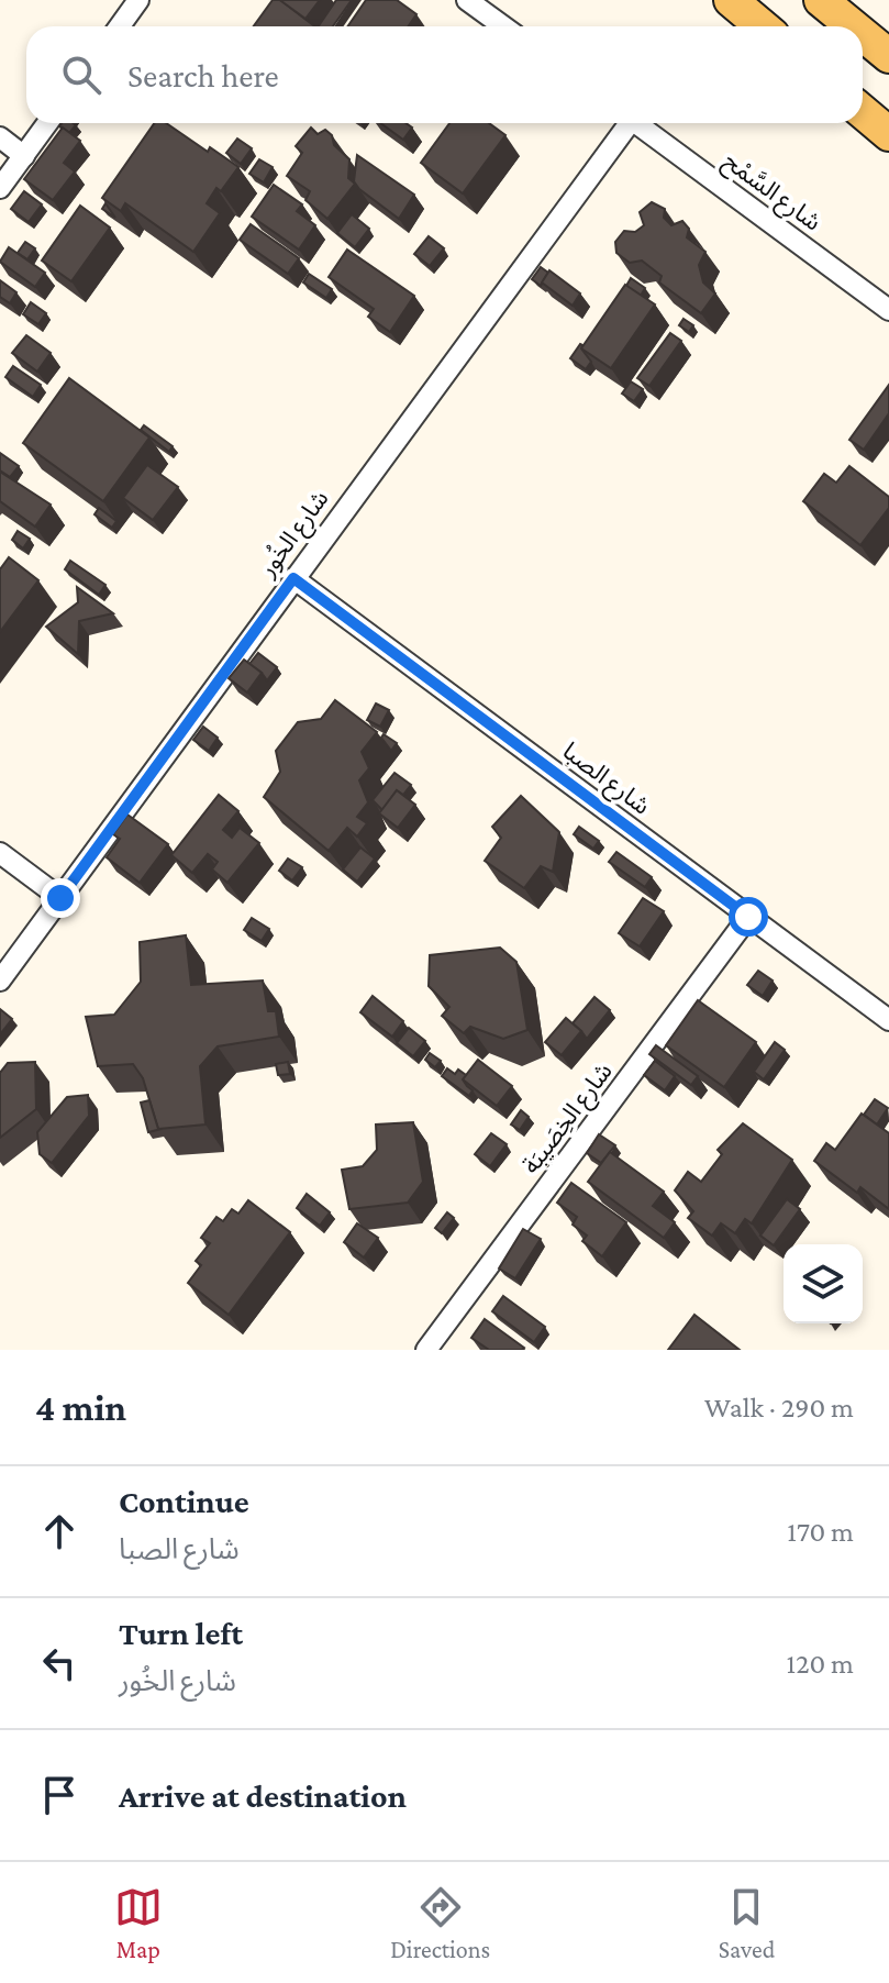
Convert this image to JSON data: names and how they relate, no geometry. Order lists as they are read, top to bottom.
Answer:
{
  "streets": {
    "street": [
      "شارع السَّمْح",
      "شارع الخُور",
      "شارع الصبا",
      "شارع الخِصَيبَة"
    ]
  },
  "crossings": [
    ["شارع الخُور", "شارع الصبا"],
    ["شارع الصبا", "شارع الخِصَيبَة"]
  ],
  "page": {
    "search": "Search here",
    "heading": ["4 min", "Walk · 290 m"],
    "list": [
      ["Continue", "شارع الصبا", "170 m"],
      ["Turn left", "شارع الخُور", "120 m"],
      "Arrive at destination"
    ],
    "nav": ["Map", "Directions", "Saved"]
  }
}
